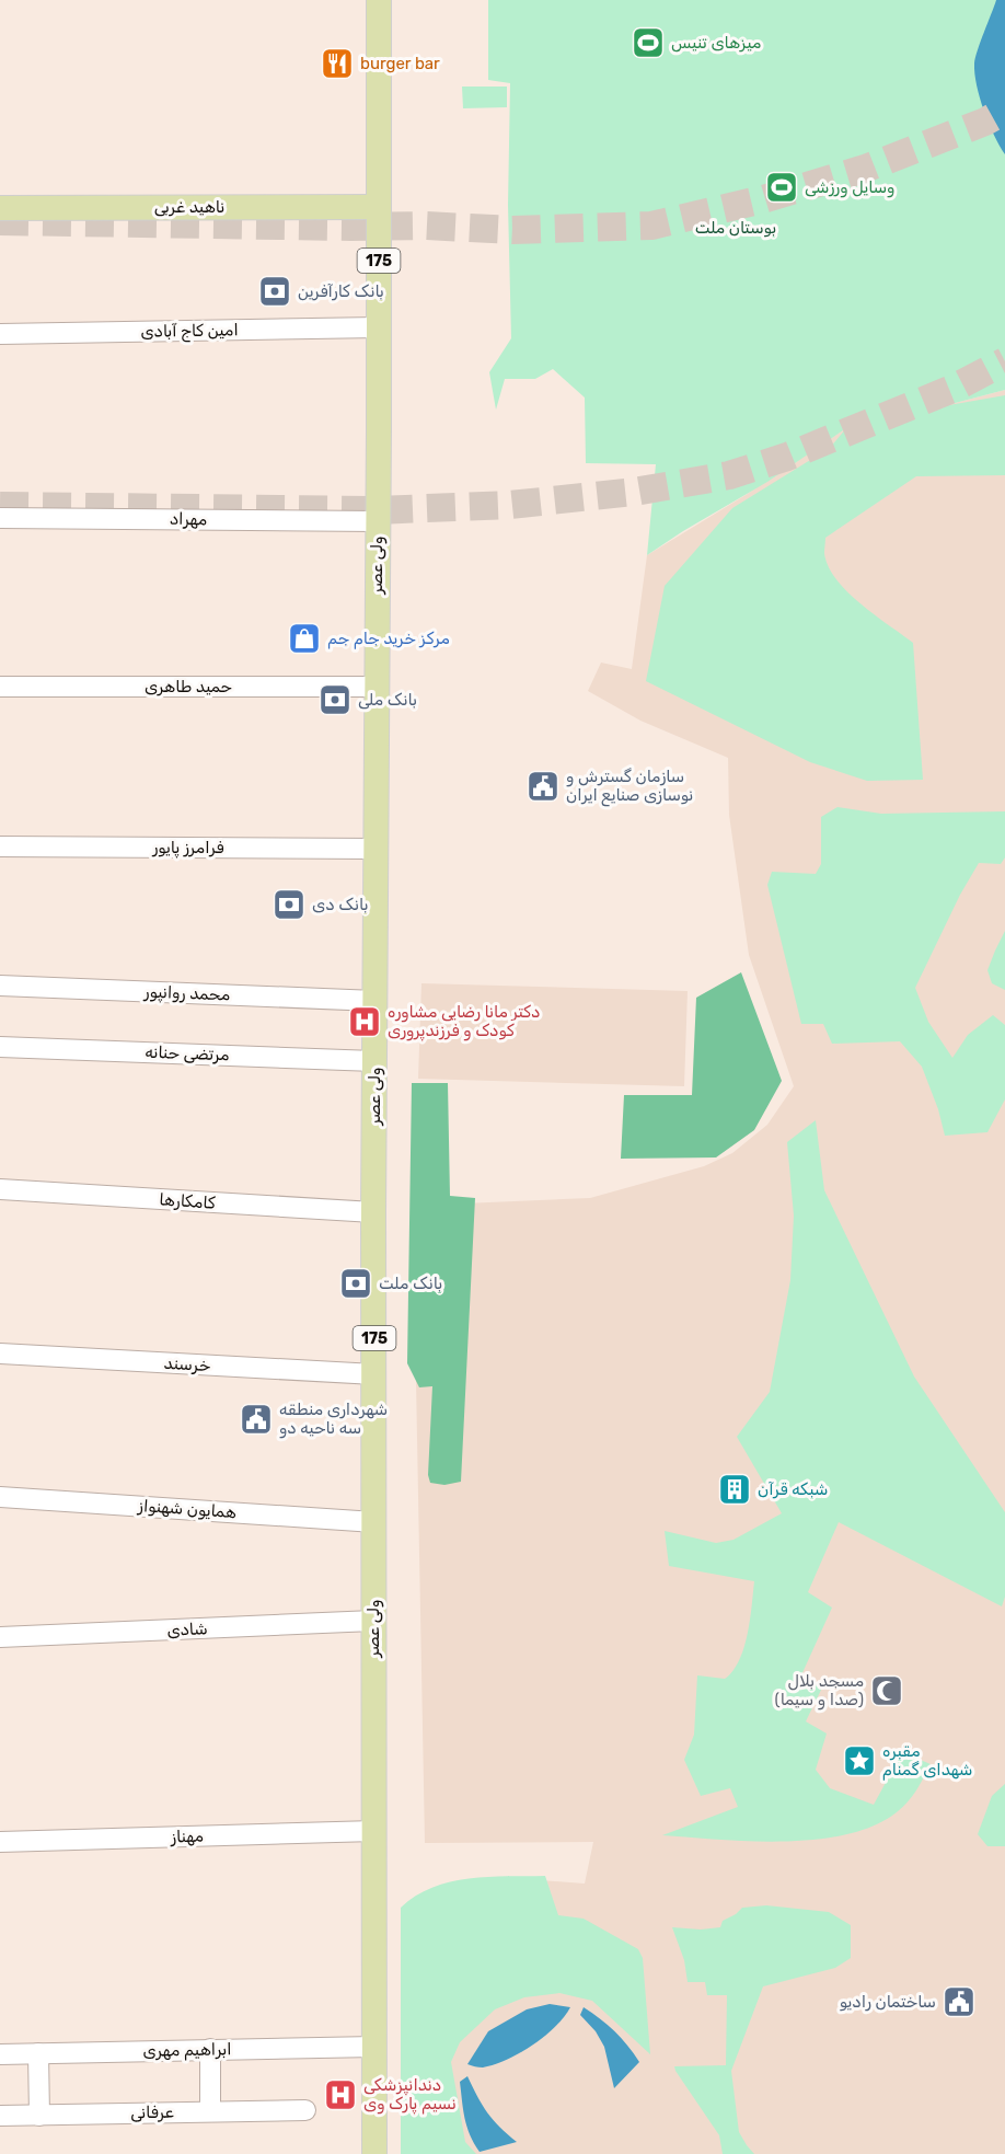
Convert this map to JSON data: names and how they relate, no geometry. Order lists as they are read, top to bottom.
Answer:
{
  "streets": {
    "main road": ["ناهید غربی", "175", "ولی عصر"],
    "street": [
      "امین کاج آبادی",
      "مهراد",
      "حمید طاهری",
      "فرامرز پایور",
      "محمد روانپور",
      "مرتضی حنانه",
      "کامکارها",
      "خرسند",
      "همایون شهنواز",
      "شادی",
      "مهناز",
      "ابراهیم مهری",
      "عرفانی"
    ]
  },
  "crossings": [
    ["ناهید غربی", "ولی عصر"],
    ["امین کاج آبادی", "ولی عصر"],
    ["مهراد", "ولی عصر"],
    ["ولی عصر", "حمید طاهری"],
    ["ولی عصر", "فرامرز پایور"],
    ["ولی عصر", "محمد روانپور"],
    ["ولی عصر", "مرتضی حنانه"],
    ["ولی عصر", "کامکارها"],
    ["ولی عصر", "خرسند"],
    ["ولی عصر", "همایون شهنواز"],
    ["ولی عصر", "شادی"],
    ["ولی عصر", "مهناز"],
    ["ولی عصر", "ابراهیم مهری"]
  ],
  "parks": ["بوستان ملت"],
  "places": {
    "sports": ["میزهای تنیس", "وسایل ورزشی"],
    "restaurant": ["burger bar"],
    "bank": [
      "بانک کارآفرین",
      "بانک ملی",
      "بانک دی",
      "بانک ملت"
    ],
    "shop": ["مرکز خرید جام جم"],
    "public building": ["سازمان گسترش و نوسازی صنایع ایران", "شهرداری منطقه سه ناحیه دو", "ساختمان رادیو"],
    "hospital": ["دکتر مانا رضایی مشاوره کودک و فرزندپروری", "دندانپزشکی نسیم پارک وی"],
    "building": ["شبکه قرآن"],
    "mosque": ["مسجد بلال (صدا و سیما)"],
    "place": ["مقبره شهدای گمنام"]
  }
}
